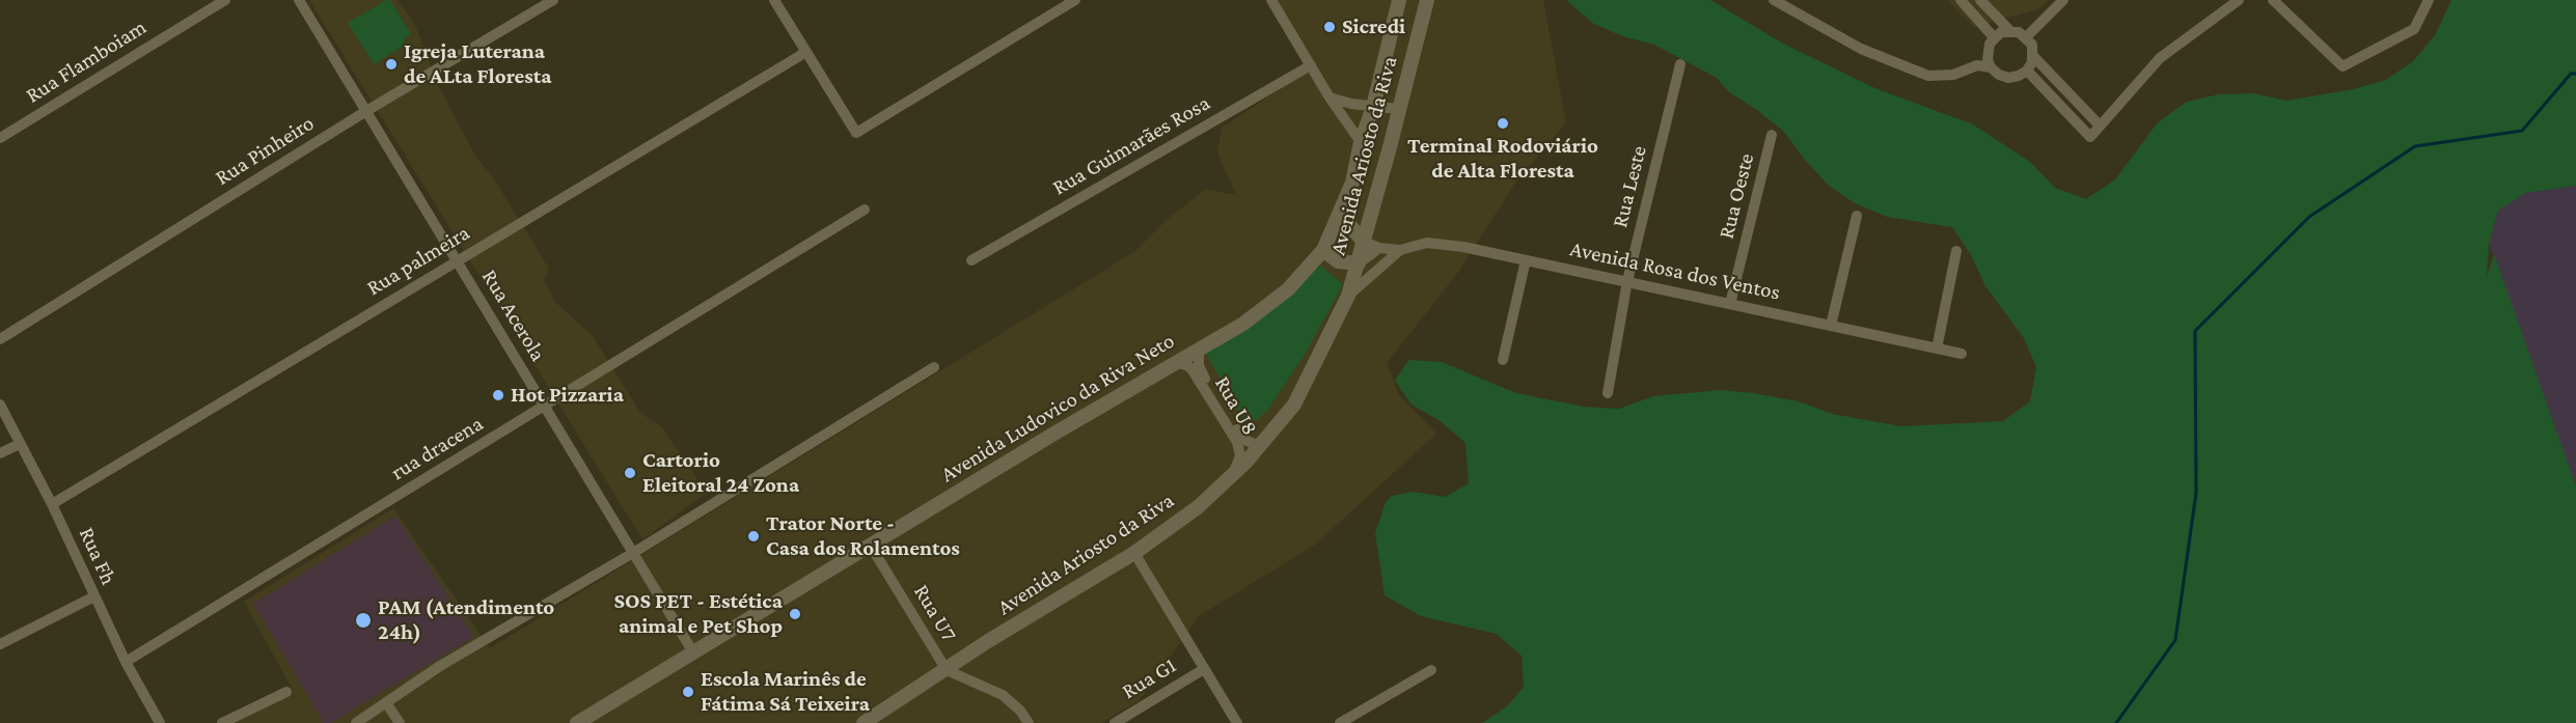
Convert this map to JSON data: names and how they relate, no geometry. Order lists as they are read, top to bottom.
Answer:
{
  "streets": {
    "street": [
      "Rua Flamboiam",
      "Rua Guimarães Rosa",
      "Rua Pinheiro",
      "Avenida Ariosto da Riva",
      "Rua Leste",
      "Rua Oeste",
      "Rua palmeira",
      "Avenida Rosa dos Ventos",
      "Rua Acerola",
      "Rua U8",
      "Avenida Ludovico da Riva Neto",
      "rua dracena",
      "Rua Fh",
      "Rua U7",
      "Rua G1"
    ]
  },
  "crossings": [
    ["Rua Pinheiro", "Rua Acerola"],
    ["Avenida Ariosto da Riva", "Avenida Rosa dos Ventos"],
    ["Avenida Ariosto da Riva", "Rua U8"],
    ["Avenida Ariosto da Riva", "Rua U7"],
    ["Rua Leste", "Avenida Rosa dos Ventos"],
    ["Rua Oeste", "Avenida Rosa dos Ventos"],
    ["Rua palmeira", "Rua Acerola"],
    ["Rua palmeira", "Rua Fh"],
    ["Rua Acerola", "Avenida Ludovico da Riva Neto"],
    ["Rua Acerola", "rua dracena"],
    ["Rua U8", "Avenida Ludovico da Riva Neto"],
    ["Avenida Ludovico da Riva Neto", "Rua U7"],
    ["rua dracena", "Rua Fh"]
  ],
  "places": [
    "Sicredi",
    "Igreja Luterana de ALta Floresta",
    "Terminal Rodoviário de Alta Floresta",
    "Hot Pizzaria",
    "Cartorio Eleitoral 24 Zona",
    "Trator Norte - Casa dos Rolamentos",
    "SOS PET - Estética animal e Pet Shop",
    "PAM (Atendimento 24h)",
    "Escola Marinês de Fátima Sá Teixeira"
  ]
}
